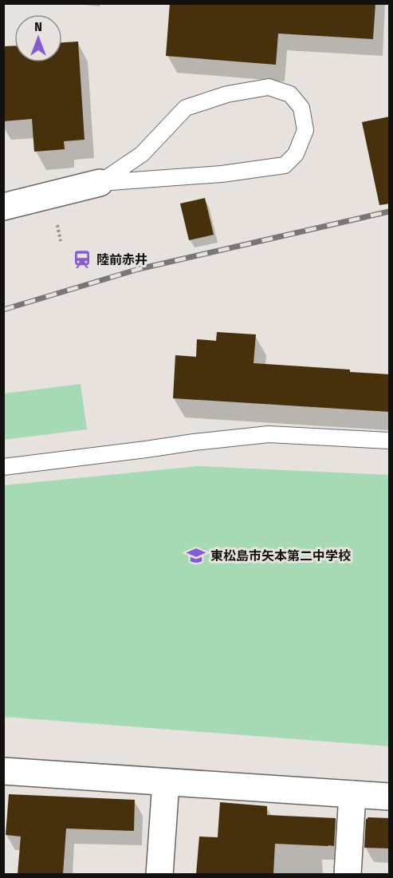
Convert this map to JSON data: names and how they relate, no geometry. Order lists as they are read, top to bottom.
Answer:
{
  "places": {
    "station": ["陸前赤井"],
    "school or university": ["東松島市矢本第二中学校"]
  },
  "north": "top"
}
